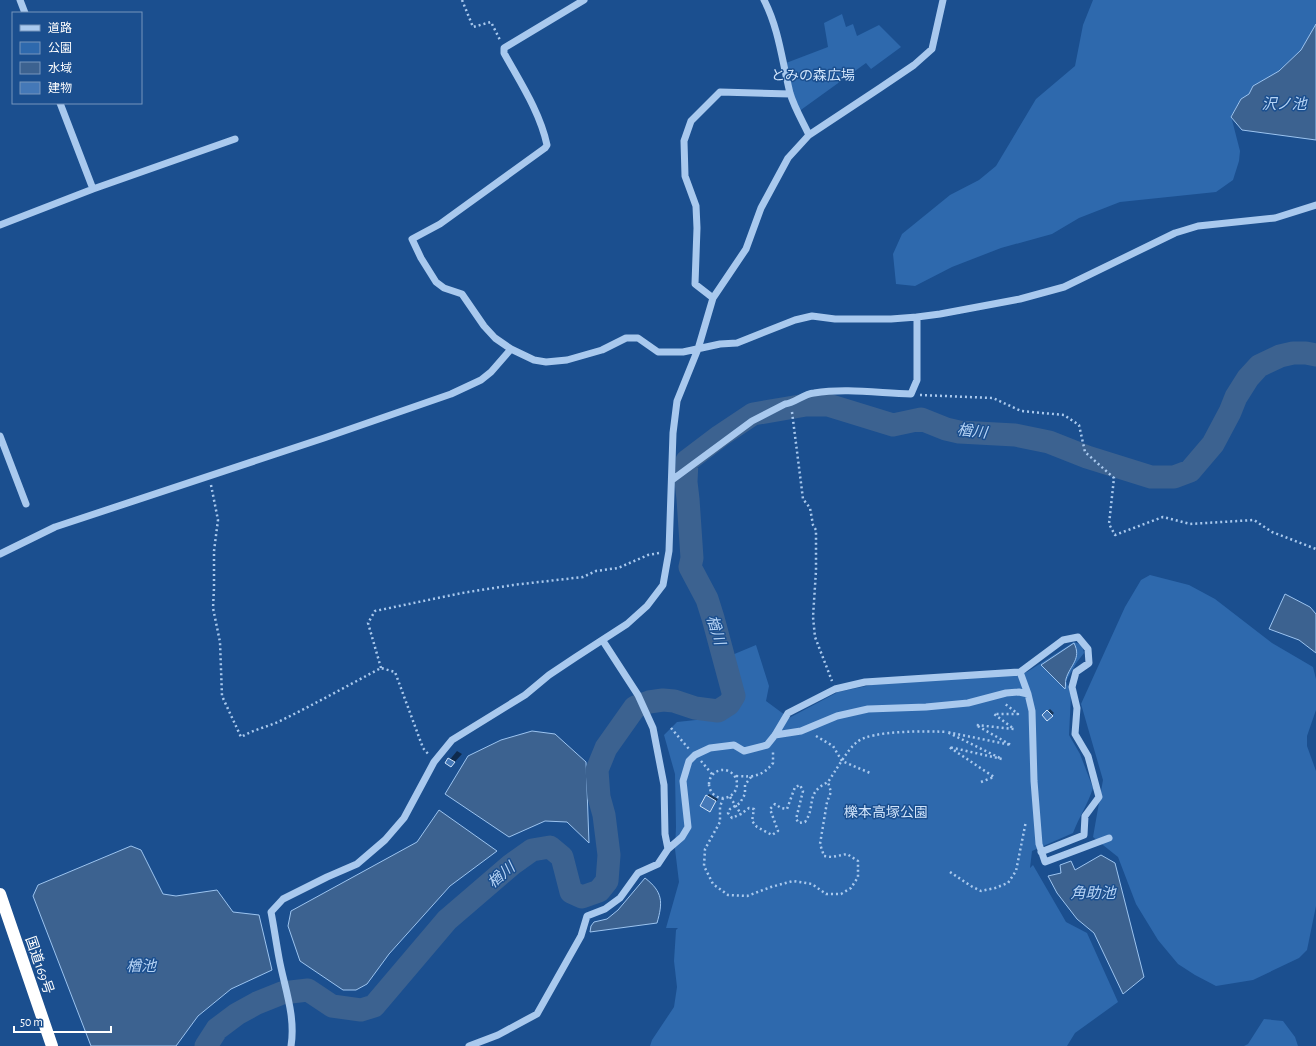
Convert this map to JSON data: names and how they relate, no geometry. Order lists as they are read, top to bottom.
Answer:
{
  "streets": {
    "highway": ["国道169号"]
  },
  "water": [
    "沢ノ池",
    "楢川",
    "角助池",
    "楢池"
  ],
  "parks": ["とみの森広場", "櫟本高塚公園"],
  "legend": [
    "道路",
    "公園",
    "水域",
    "建物"
  ],
  "scale_bar": "50 m"
}
